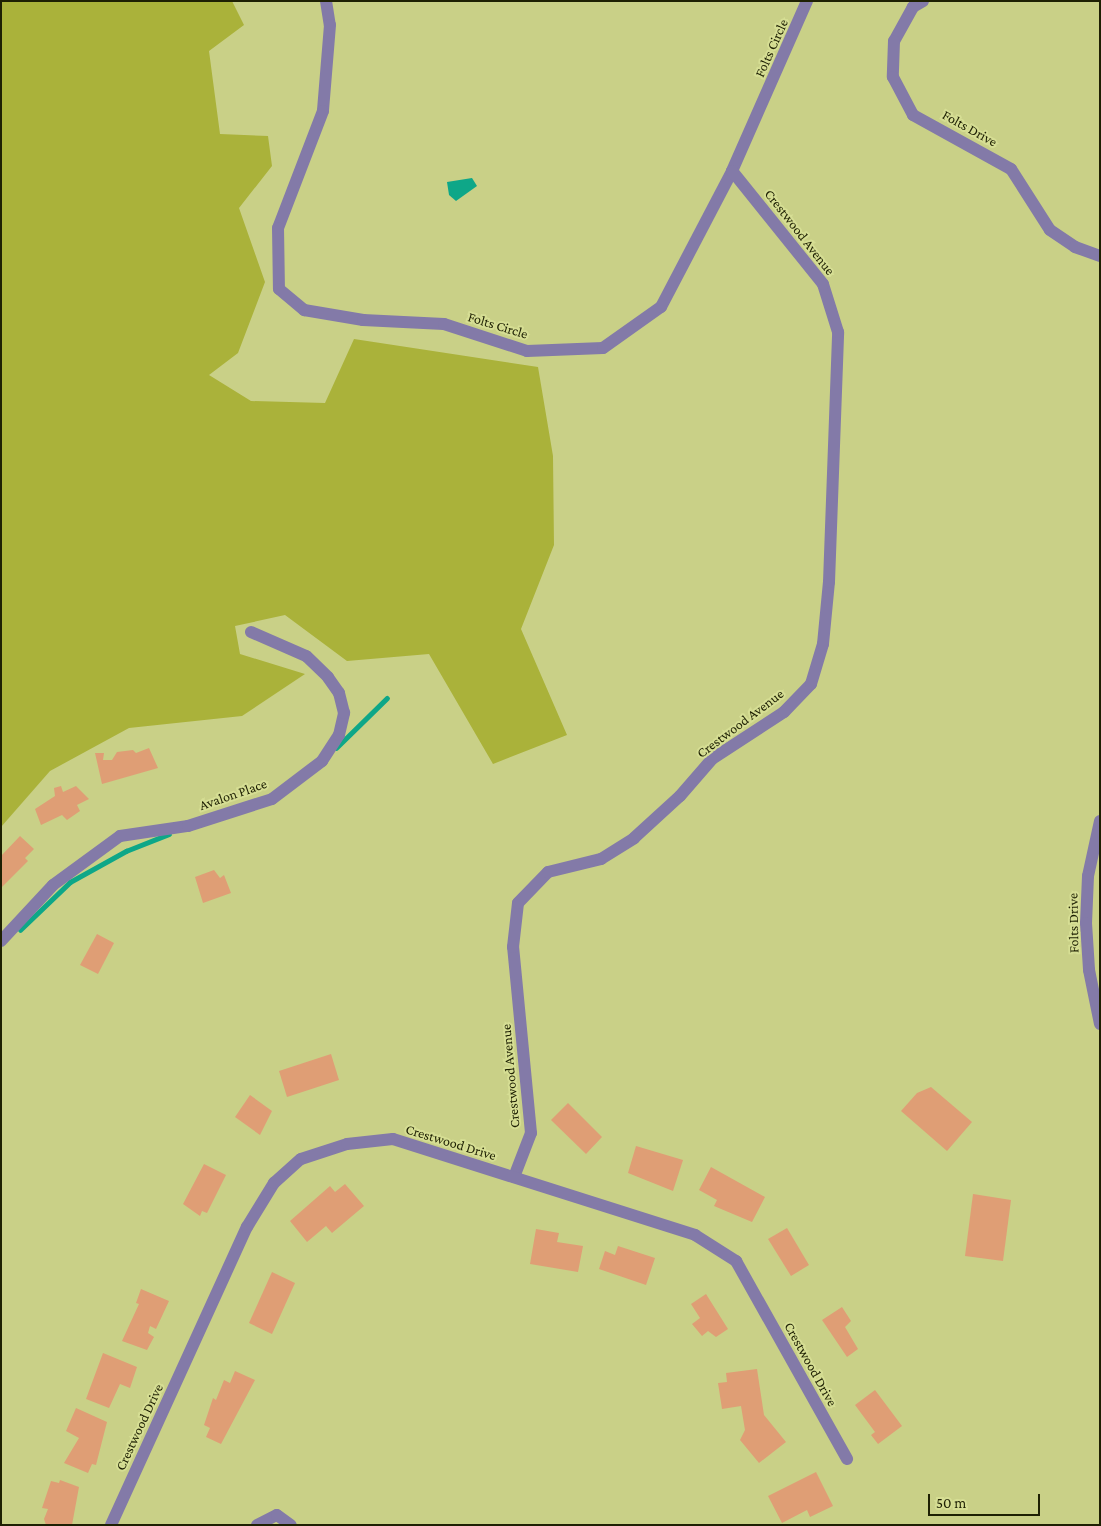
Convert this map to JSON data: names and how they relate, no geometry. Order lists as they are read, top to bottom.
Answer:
{
  "streets": {
    "street": [
      "Folts Circle",
      "Folts Drive",
      "Crestwood Avenue",
      "Avalon Place",
      "Crestwood Drive"
    ]
  },
  "crossings": [
    ["Folts Circle", "Crestwood Avenue"],
    ["Crestwood Avenue", "Crestwood Drive"]
  ],
  "scale_bar": "50 m"
}
